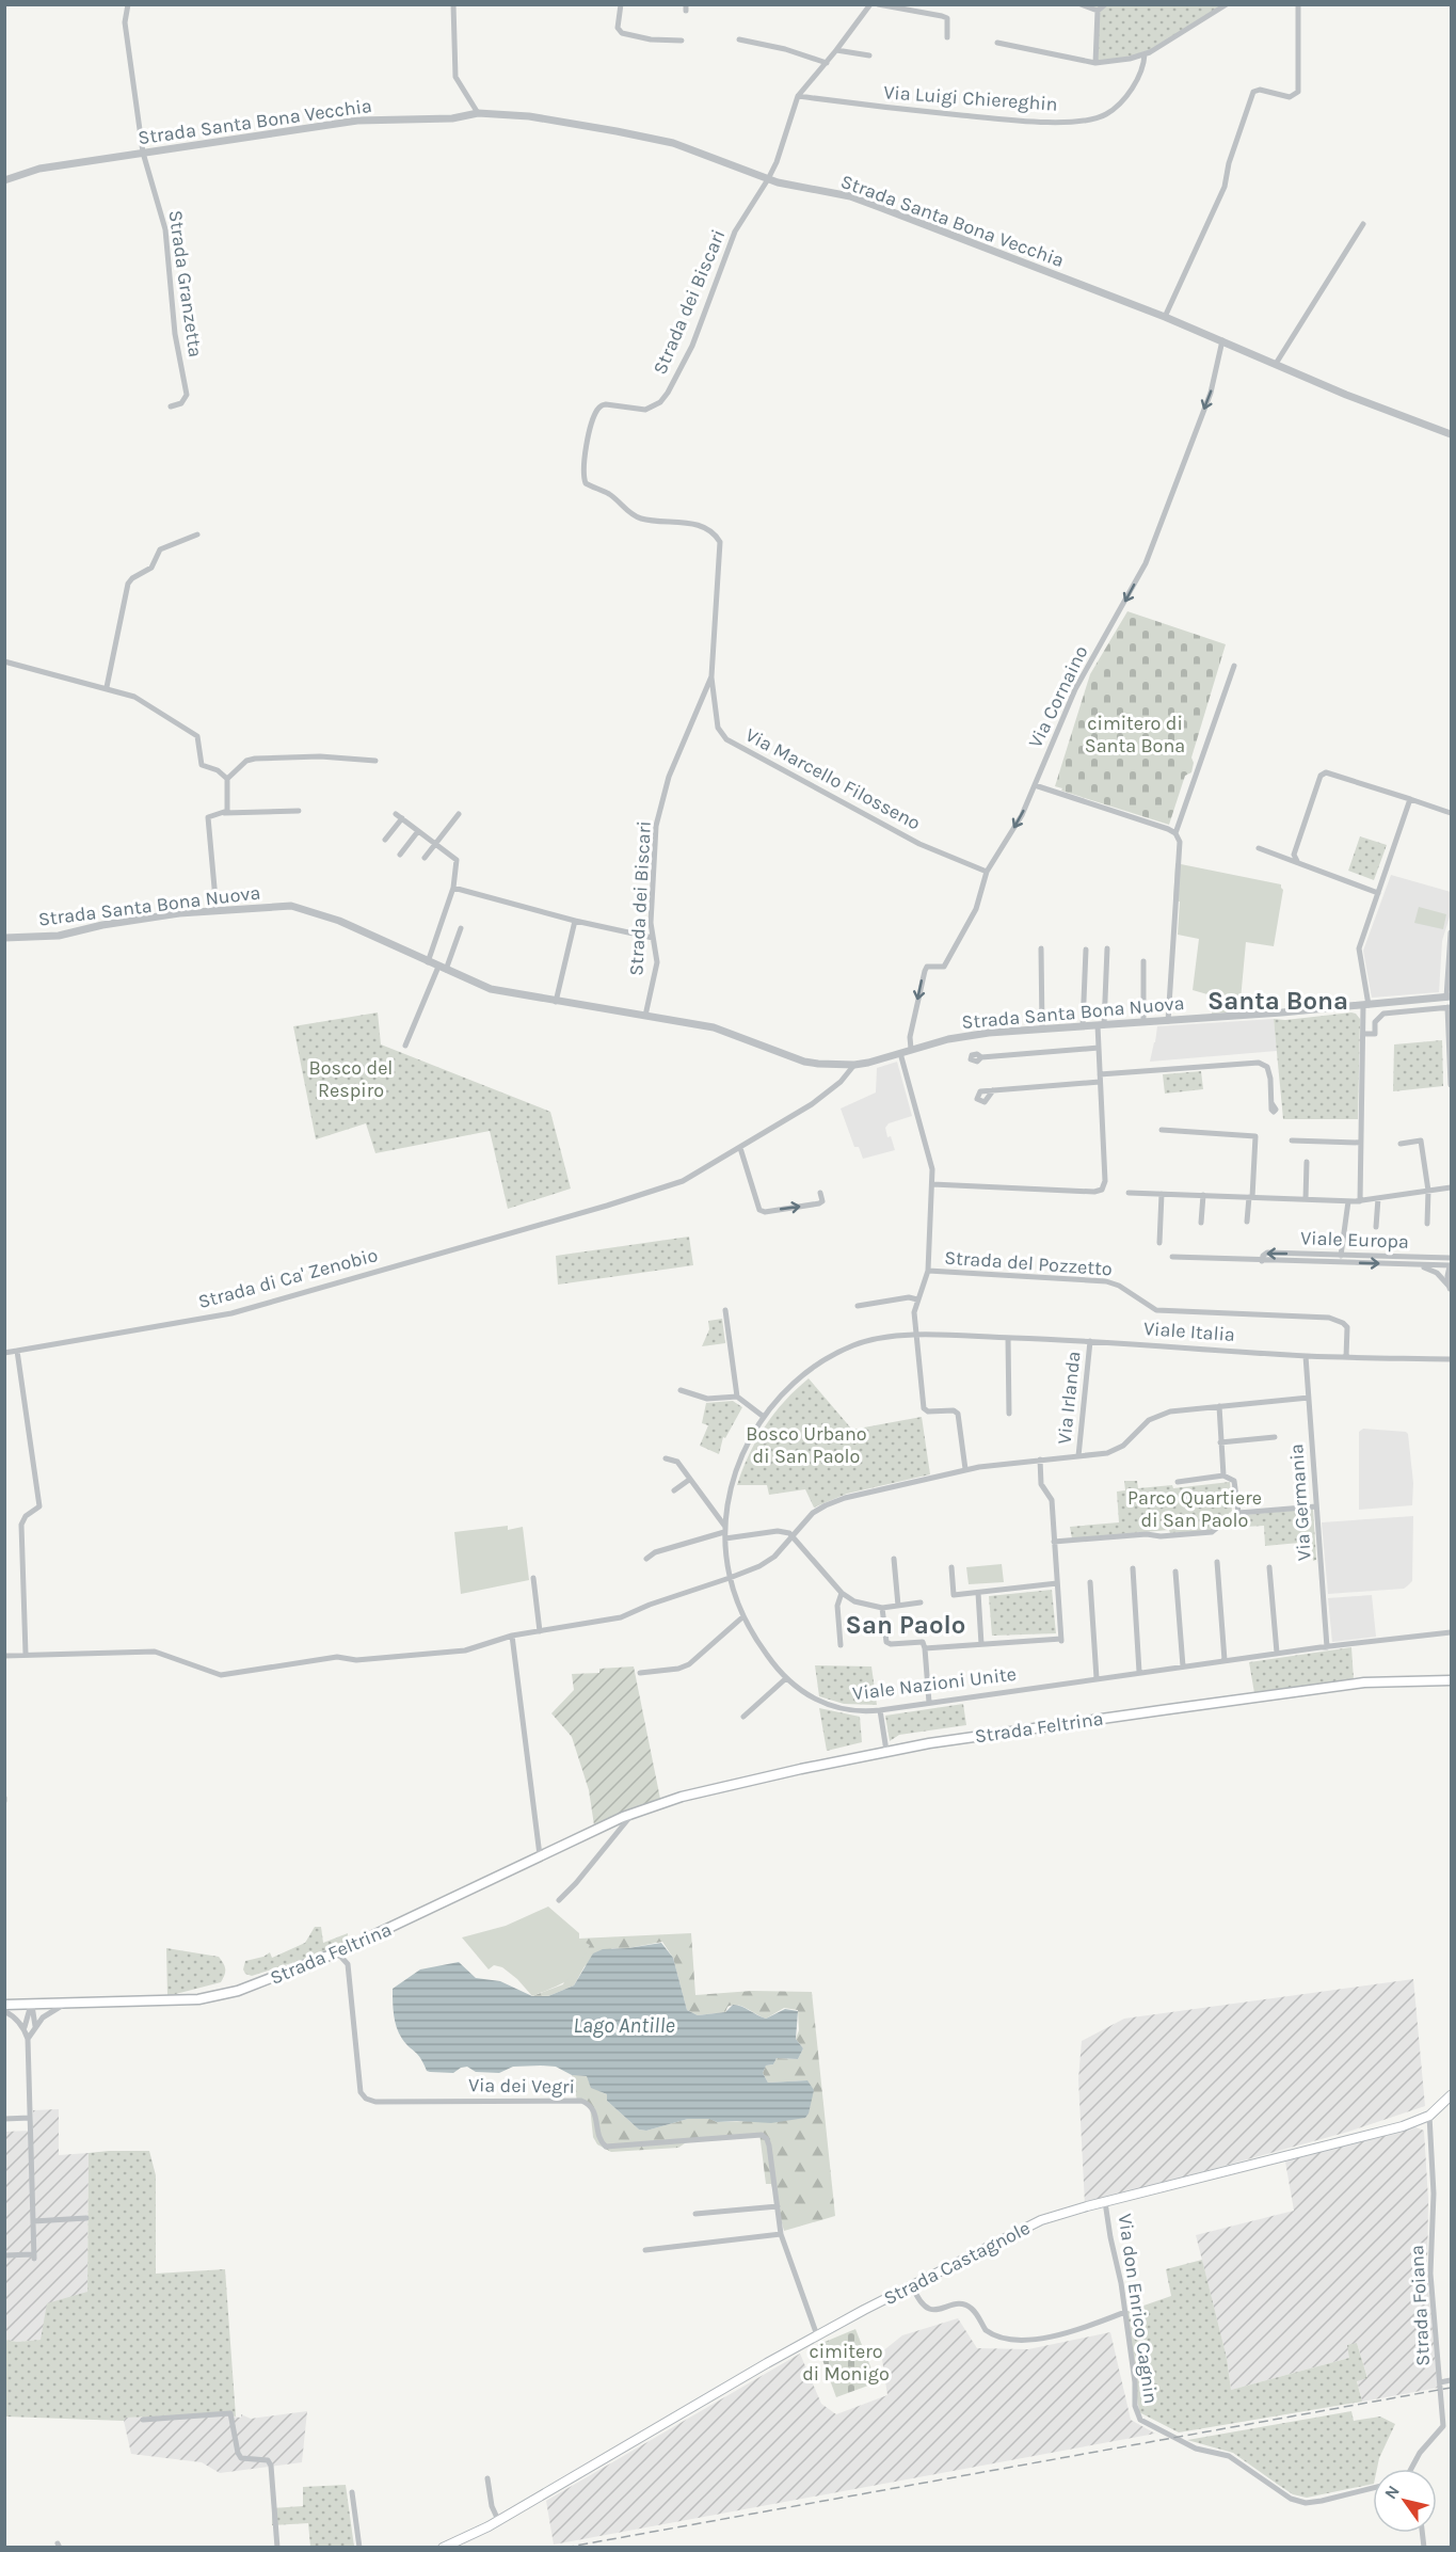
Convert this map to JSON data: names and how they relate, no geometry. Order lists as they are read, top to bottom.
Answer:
{
  "streets": {
    "main road": ["Strada Feltrina", "Strada Castagnole"],
    "street": [
      "Via Luigi Chiereghin",
      "Strada Santa Bona Vecchia",
      "Strada Granzetta",
      "Strada dei Biscari",
      "Via Cornaino",
      "Via Marcello Filosseno",
      "Strada Santa Bona Nuova",
      "Viale Europa",
      "Strada del Pozzetto",
      "Strada di Ca' Zenobio",
      "Viale Italia",
      "Via Irlanda",
      "Via Germania",
      "Viale Nazioni Unite",
      "Via dei Vegri",
      "Strada Foiana",
      "Via don Enrico Cagnin"
    ]
  },
  "crossings": [
    ["Via Luigi Chiereghin", "Strada dei Biscari"],
    ["Strada Santa Bona Vecchia", "Strada Granzetta"],
    ["Strada Santa Bona Vecchia", "Strada dei Biscari"],
    ["Strada Santa Bona Vecchia", "Via Cornaino"],
    ["Strada dei Biscari", "Via Marcello Filosseno"],
    ["Strada dei Biscari", "Strada Santa Bona Nuova"],
    ["Via Cornaino", "Via Marcello Filosseno"],
    ["Via Cornaino", "Strada Santa Bona Nuova"],
    ["Strada Santa Bona Nuova", "Strada del Pozzetto"],
    ["Strada Santa Bona Nuova", "Strada di Ca' Zenobio"],
    ["Strada del Pozzetto", "Viale Italia"],
    ["Viale Italia", "Via Irlanda"],
    ["Viale Italia", "Via Germania"],
    ["Viale Italia", "Viale Nazioni Unite"],
    ["Via Germania", "Viale Nazioni Unite"],
    ["Strada Feltrina", "Via dei Vegri"],
    ["Via dei Vegri", "Strada Castagnole"],
    ["Strada Castagnole", "Strada Foiana"],
    ["Strada Castagnole", "Via don Enrico Cagnin"]
  ],
  "one_way": ["Via Cornaino"],
  "districts": ["Santa Bona", "San Paolo"],
  "water": ["Lago Antille"],
  "parks": [
    "cimitero di Santa Bona",
    "Bosco del Respiro",
    "Bosco Urbano di San Paolo",
    "Parco Quartiere di San Paolo",
    "cimitero di Monigo"
  ],
  "north": "top left"
}
